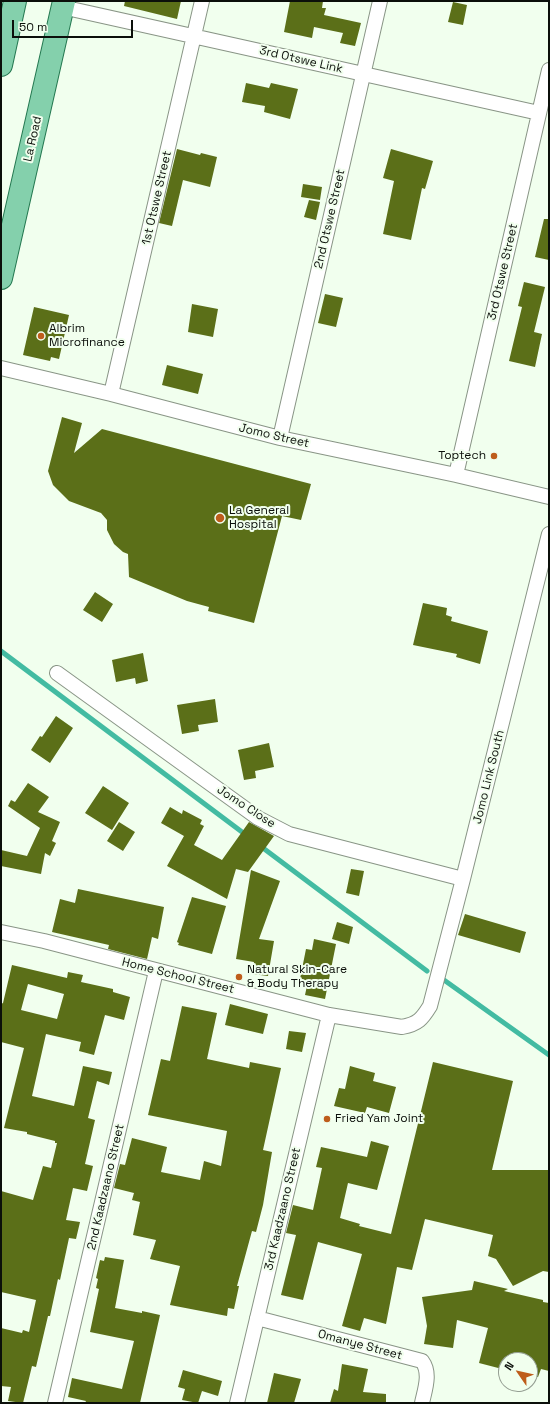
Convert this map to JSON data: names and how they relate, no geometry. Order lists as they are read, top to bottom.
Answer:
{
  "streets": {
    "main road": ["La Road"],
    "street": [
      "3rd Otswe Link",
      "1st Otswe Street",
      "2nd Otswe Street",
      "3rd Otswe Street",
      "Jomo Street",
      "Jomo Link South",
      "Jomo Close",
      "Home School Street",
      "2nd Kaadzaano Street",
      "3rd Kaadzaano Street",
      "Omanye Street"
    ]
  },
  "crossings": [
    ["3rd Otswe Link", "La Road"],
    ["3rd Otswe Link", "1st Otswe Street"],
    ["3rd Otswe Link", "2nd Otswe Street"],
    ["3rd Otswe Link", "3rd Otswe Street"],
    ["1st Otswe Street", "Jomo Street"],
    ["2nd Otswe Street", "Jomo Street"],
    ["3rd Otswe Street", "Jomo Street"],
    ["Jomo Link South", "Jomo Close"],
    ["Jomo Link South", "Home School Street"],
    ["Home School Street", "2nd Kaadzaano Street"],
    ["Home School Street", "3rd Kaadzaano Street"],
    ["3rd Kaadzaano Street", "Omanye Street"]
  ],
  "places": [
    "Albrim Microfinance",
    "Toptech",
    "La General Hospital",
    "Natural Skin-Care & Body Therapy",
    "Fried Yam Joint"
  ],
  "scale_bar": "50 m",
  "north": "top left"
}
